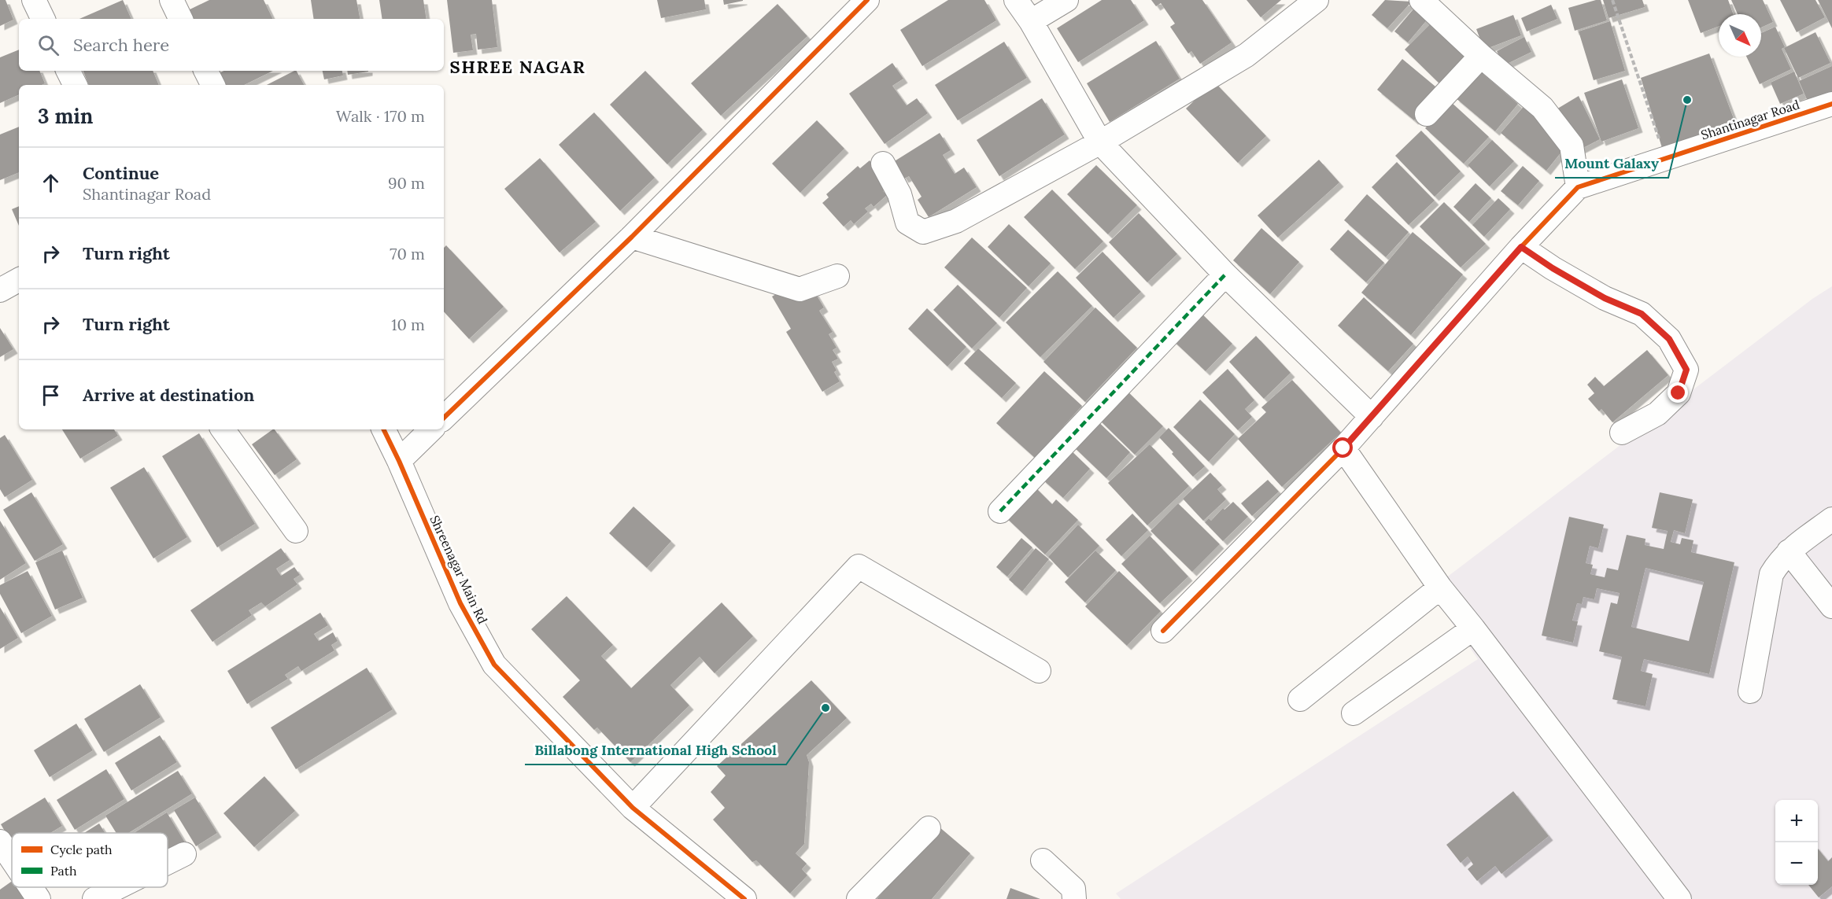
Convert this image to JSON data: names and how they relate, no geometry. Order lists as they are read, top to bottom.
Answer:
{
  "streets": {
    "street": ["Shantinagar Road", "Shreenagar Main Rd"]
  },
  "districts": ["SHREE NAGAR"],
  "places": ["Mount Galaxy", "Billabong International High School"],
  "legend": ["Cycle path", "Path"],
  "north": "bottom right",
  "page": {
    "search": "Search here",
    "heading": ["3 min", "Walk · 170 m"],
    "list": [
      ["Continue", "Shantinagar Road", "90 m"],
      ["Turn right", "70 m"],
      ["Turn right", "10 m"],
      "Arrive at destination"
    ],
    "map_buttons": ["+", "−"]
  }
}
